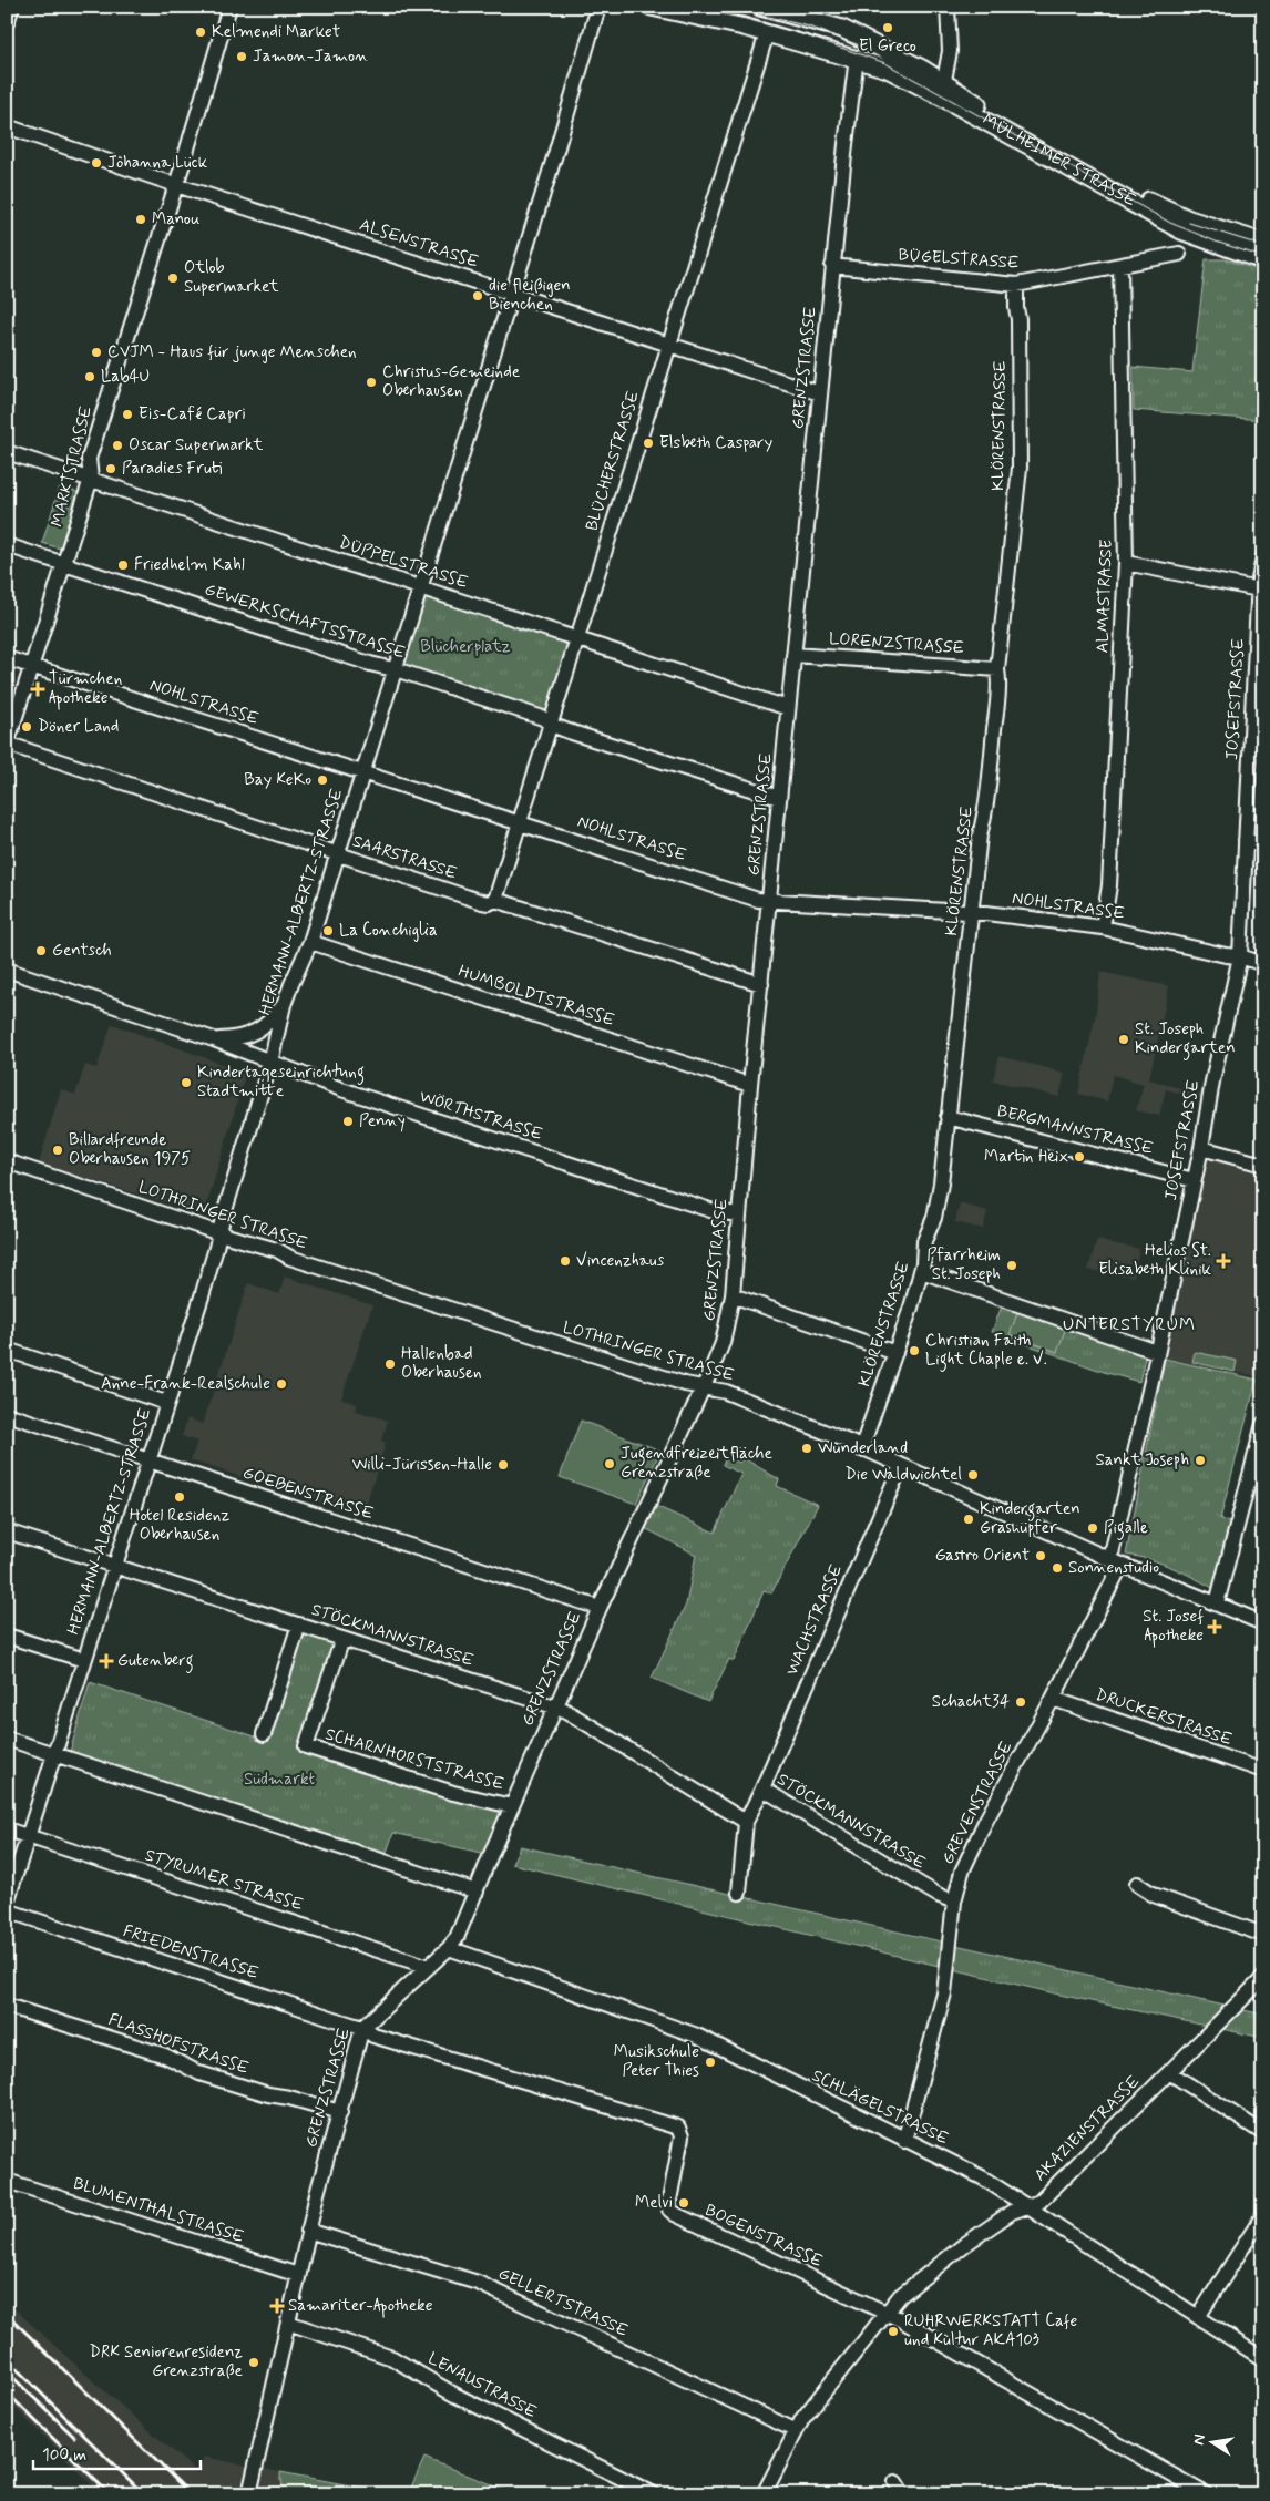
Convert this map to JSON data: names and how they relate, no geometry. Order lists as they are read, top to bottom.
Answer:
{
  "streets": {
    "main road": ["MÜLHEIMER STRASSE"],
    "street": [
      "ALSENSTRASSE",
      "BÜGELSTRASSE",
      "GRENZSTRASSE",
      "KLÖRENSTRASSE",
      "BLÜCHERSTRASSE",
      "MARKTSTRASSE",
      "DÜPPELSTRASSE",
      "ALMASTRASSE",
      "GEWERKSCHAFTSSTRASSE",
      "LORENZSTRASSE",
      "JOSEFSTRASSE",
      "NOHLSTRASSE",
      "SAARSTRASSE",
      "HERMANN-ALBERTZ-STRASSE",
      "HUMBOLDTSTRASSE",
      "WÖRTHSTRASSE",
      "BERGMANNSTRASSE",
      "LOTHRINGER STRASSE",
      "GOEBENSTRASSE",
      "WACHSTRASSE",
      "STÖCKMANNSTRASSE",
      "DRUCKERSTRASSE",
      "SCHARNHORSTSTRASSE",
      "GREVENSTRASSE",
      "STYRUMER STRASSE",
      "FRIEDENSTRASSE",
      "FLASSHOFSTRASSE",
      "SCHLÄGELSTRASSE",
      "AKAZIENSTRASSE",
      "BLUMENTHALSTRASSE",
      "BOGENSTRASSE",
      "GELLERTSTRASSE",
      "LENAUSTRASSE"
    ]
  },
  "crossings": [
    ["MÜLHEIMER STRASSE", "GRENZSTRASSE"],
    ["MÜLHEIMER STRASSE", "BLÜCHERSTRASSE"],
    ["ALSENSTRASSE", "GRENZSTRASSE"],
    ["ALSENSTRASSE", "BLÜCHERSTRASSE"],
    ["ALSENSTRASSE", "MARKTSTRASSE"],
    ["ALSENSTRASSE", "HERMANN-ALBERTZ-STRASSE"],
    ["BÜGELSTRASSE", "GRENZSTRASSE"],
    ["BÜGELSTRASSE", "KLÖRENSTRASSE"],
    ["BÜGELSTRASSE", "ALMASTRASSE"],
    ["GRENZSTRASSE", "DÜPPELSTRASSE"],
    ["GRENZSTRASSE", "GEWERKSCHAFTSSTRASSE"],
    ["GRENZSTRASSE", "LORENZSTRASSE"],
    ["GRENZSTRASSE", "NOHLSTRASSE"],
    ["GRENZSTRASSE", "SAARSTRASSE"],
    ["GRENZSTRASSE", "HUMBOLDTSTRASSE"],
    ["GRENZSTRASSE", "WÖRTHSTRASSE"],
    ["GRENZSTRASSE", "LOTHRINGER STRASSE"],
    ["GRENZSTRASSE", "GOEBENSTRASSE"],
    ["GRENZSTRASSE", "STÖCKMANNSTRASSE"],
    ["GRENZSTRASSE", "SCHARNHORSTSTRASSE"],
    ["GRENZSTRASSE", "STYRUMER STRASSE"],
    ["GRENZSTRASSE", "FRIEDENSTRASSE"],
    ["GRENZSTRASSE", "FLASSHOFSTRASSE"],
    ["GRENZSTRASSE", "SCHLÄGELSTRASSE"],
    ["GRENZSTRASSE", "BLUMENTHALSTRASSE"],
    ["GRENZSTRASSE", "BOGENSTRASSE"],
    ["GRENZSTRASSE", "GELLERTSTRASSE"],
    ["GRENZSTRASSE", "LENAUSTRASSE"],
    ["KLÖRENSTRASSE", "LORENZSTRASSE"],
    ["KLÖRENSTRASSE", "NOHLSTRASSE"],
    ["KLÖRENSTRASSE", "BERGMANNSTRASSE"],
    ["KLÖRENSTRASSE", "LOTHRINGER STRASSE"],
    ["BLÜCHERSTRASSE", "DÜPPELSTRASSE"],
    ["BLÜCHERSTRASSE", "GEWERKSCHAFTSSTRASSE"],
    ["BLÜCHERSTRASSE", "NOHLSTRASSE"],
    ["BLÜCHERSTRASSE", "SAARSTRASSE"],
    ["MARKTSTRASSE", "DÜPPELSTRASSE"],
    ["MARKTSTRASSE", "GEWERKSCHAFTSSTRASSE"],
    ["MARKTSTRASSE", "NOHLSTRASSE"],
    ["MARKTSTRASSE", "SAARSTRASSE"],
    ["DÜPPELSTRASSE", "HERMANN-ALBERTZ-STRASSE"],
    ["ALMASTRASSE", "NOHLSTRASSE"],
    ["GEWERKSCHAFTSSTRASSE", "HERMANN-ALBERTZ-STRASSE"],
    ["JOSEFSTRASSE", "NOHLSTRASSE"],
    ["JOSEFSTRASSE", "BERGMANNSTRASSE"],
    ["JOSEFSTRASSE", "LOTHRINGER STRASSE"],
    ["JOSEFSTRASSE", "GREVENSTRASSE"],
    ["NOHLSTRASSE", "HERMANN-ALBERTZ-STRASSE"],
    ["SAARSTRASSE", "HERMANN-ALBERTZ-STRASSE"],
    ["HERMANN-ALBERTZ-STRASSE", "HUMBOLDTSTRASSE"],
    ["HERMANN-ALBERTZ-STRASSE", "WÖRTHSTRASSE"],
    ["HERMANN-ALBERTZ-STRASSE", "LOTHRINGER STRASSE"],
    ["HERMANN-ALBERTZ-STRASSE", "GOEBENSTRASSE"],
    ["HERMANN-ALBERTZ-STRASSE", "STÖCKMANNSTRASSE"],
    ["HERMANN-ALBERTZ-STRASSE", "STYRUMER STRASSE"],
    ["LOTHRINGER STRASSE", "WACHSTRASSE"],
    ["LOTHRINGER STRASSE", "GREVENSTRASSE"],
    ["WACHSTRASSE", "STÖCKMANNSTRASSE"],
    ["STÖCKMANNSTRASSE", "SCHARNHORSTSTRASSE"],
    ["STÖCKMANNSTRASSE", "GREVENSTRASSE"],
    ["DRUCKERSTRASSE", "GREVENSTRASSE"],
    ["GREVENSTRASSE", "SCHLÄGELSTRASSE"],
    ["FRIEDENSTRASSE", "BOGENSTRASSE"],
    ["SCHLÄGELSTRASSE", "AKAZIENSTRASSE"],
    ["AKAZIENSTRASSE", "BOGENSTRASSE"],
    ["AKAZIENSTRASSE", "GELLERTSTRASSE"]
  ],
  "districts": ["UNTERSTYRUM"],
  "parks": ["Blücherplatz", "Südmarkt"],
  "places": {
    "other": [
      "El Greco",
      "Kelmendi Market",
      "Jamon-Jamon",
      "Johanna Lück",
      "Manou",
      "Otlob Supermarket",
      "die fleißigen Bienchen",
      "CVJM - Haus für junge Menschen",
      "Lab4U",
      "Christus-Gemeinde Oberhausen",
      "Eis-Café Capri",
      "Elsbeth Caspary",
      "Oscar Supermarkt",
      "Paradies Fruti",
      "Friedhelm Kahl",
      "Döner Land",
      "Bay KeKo",
      "La Conchiglia",
      "Gentsch",
      "St. Joseph Kindergarten",
      "Kindertageseinrichtung Stadtmitte",
      "Penny",
      "Billardfreunde Oberhausen 1975",
      "Martin Heix",
      "Vincenzhaus",
      "Pfarrheim St. Joseph",
      "Christian Faith Light Chaple e. V.",
      "Hallenbad Oberhausen",
      "Anne-Frank-Realschule",
      "Wunderland",
      "Sankt Joseph",
      "Jugendfreizeitfläche Grenzstraße",
      "Willi-Jürissen-Halle",
      "Die Waldwichtel",
      "Hotel Residenz Oberhausen",
      "Kindergarten Grashüpfer",
      "Pigalle",
      "Gastro Orient",
      "Sonnenstudio",
      "Schacht34",
      "Musikschule Peter Thies",
      "Melvi",
      "RUHRWERKSTATT Cafe und Kultur AKA103",
      "DRK Seniorenresidenz Grenzstraße"
    ],
    "health": [
      "Türmchen Apotheke",
      "Helios St. Elisabeth Klinik",
      "St. Josef Apotheke",
      "Gutenberg",
      "Samariter-Apotheke"
    ]
  },
  "scale_bar": "100 m",
  "north": "left"
}
